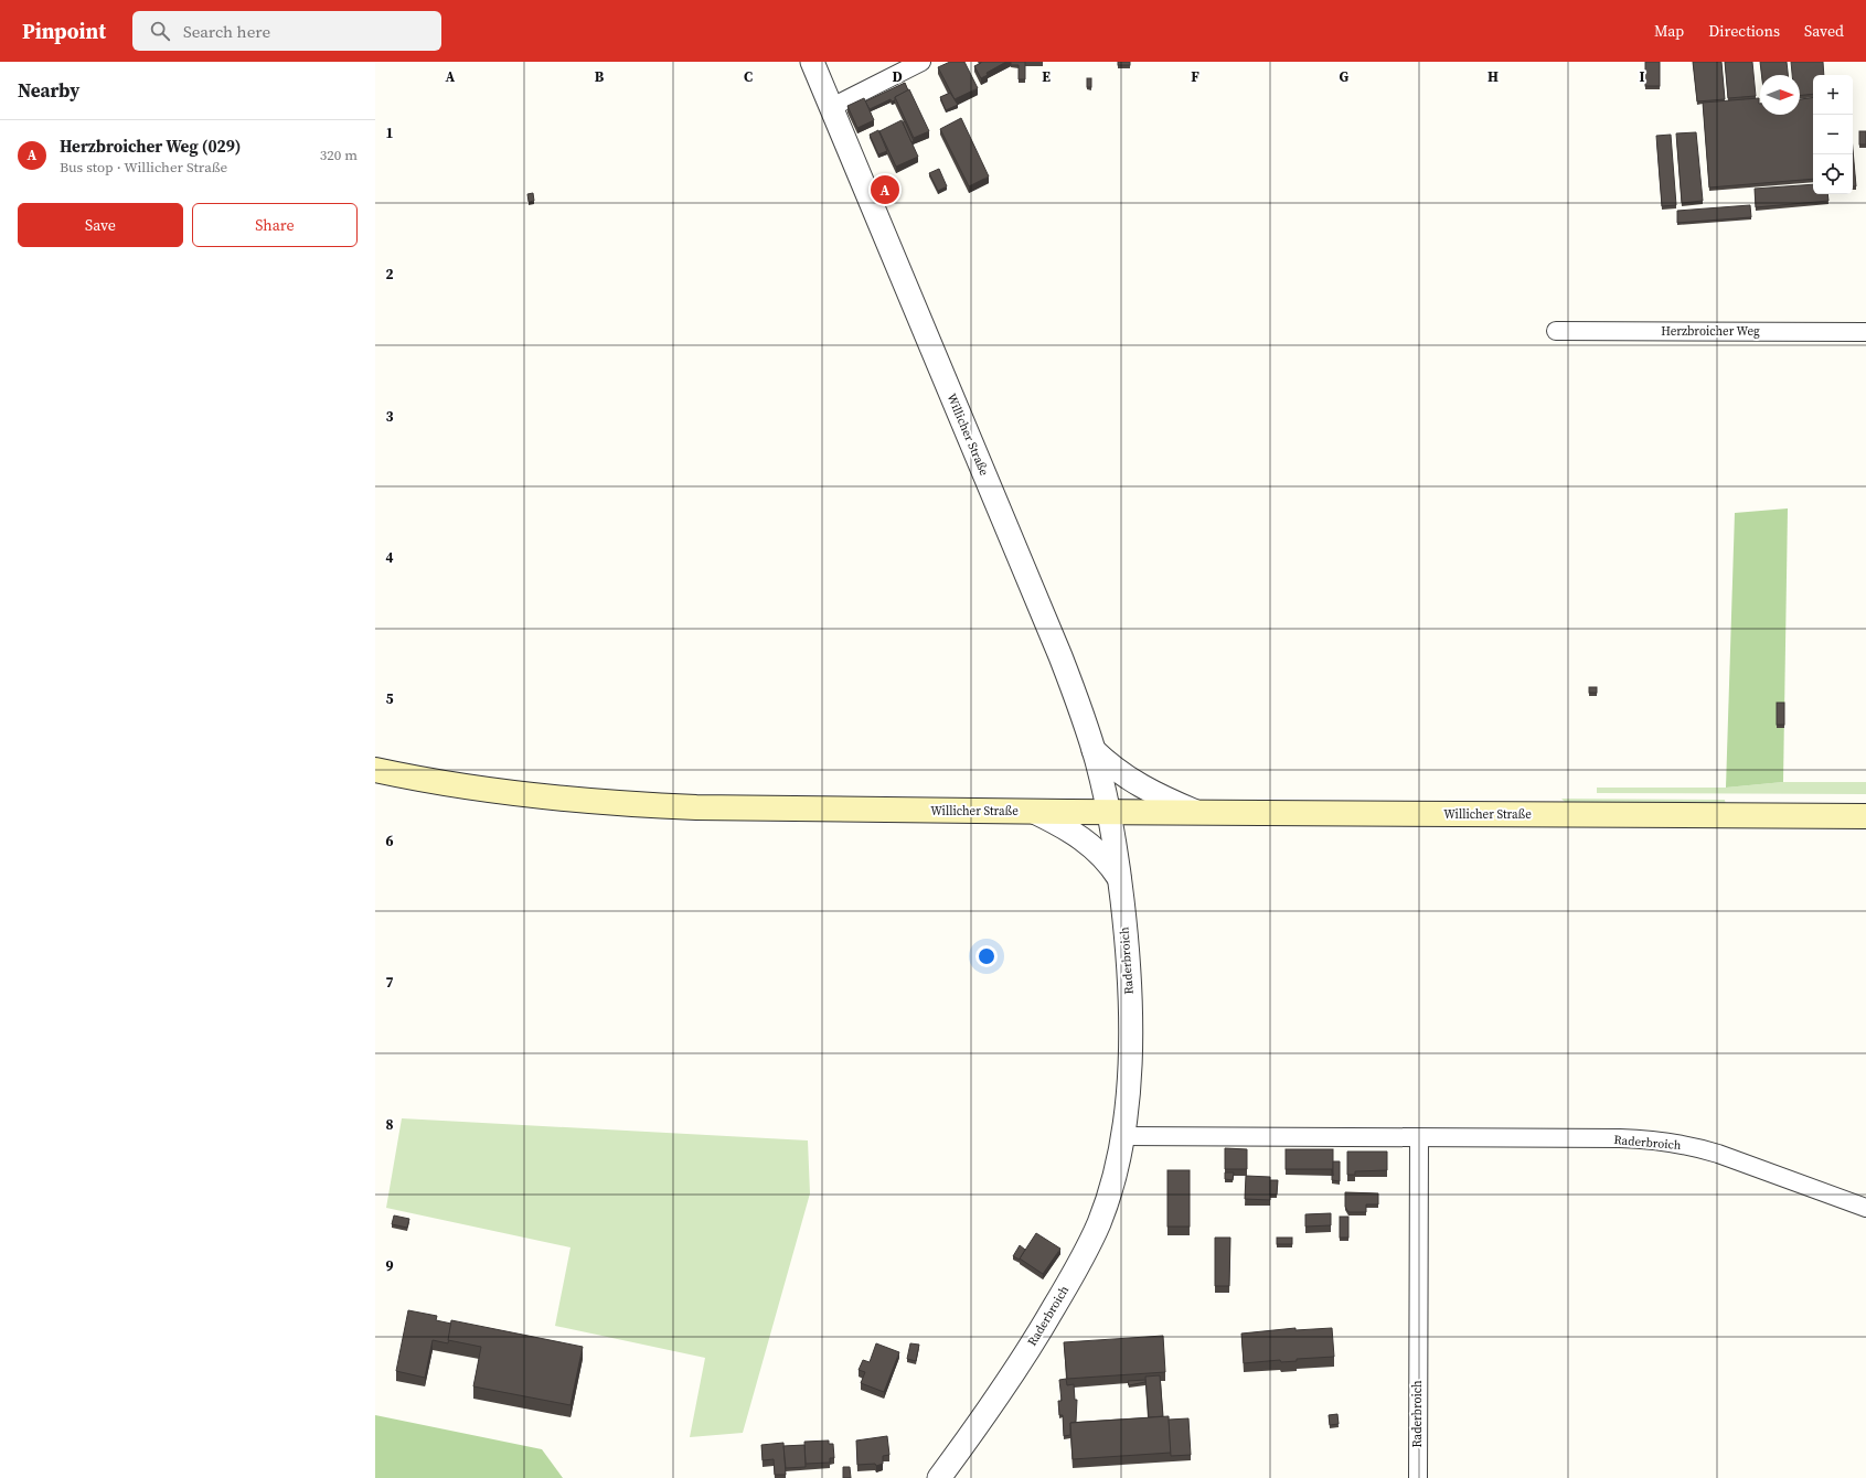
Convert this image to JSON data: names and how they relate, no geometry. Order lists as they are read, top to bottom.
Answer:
{
  "streets": {
    "main road": ["Willicher Straße"],
    "street": ["Herzbroicher Weg", "Raderbroich"]
  },
  "crossings": [
    ["Willicher Straße", "Raderbroich"]
  ],
  "north": "right",
  "page": {
    "header": "Pinpoint",
    "search": "Search here",
    "nav": ["Map", "Directions", "Saved"],
    "heading": "Nearby",
    "map_buttons": ["+", "−"],
    "list": [
      {
        "mark": "A",
        "name": "Herzbroicher Weg (029)",
        "note": "Bus stop · Willicher Straße",
        "value": "320 m"
      }
    ],
    "pins": "A",
    "buttons": ["Save", "Share"]
  },
  "grid": {
    "columns": [
      "A",
      "B",
      "C",
      "D",
      "E",
      "F",
      "G",
      "H",
      "I"
    ],
    "rows": [
      "1",
      "2",
      "3",
      "4",
      "5",
      "6",
      "7",
      "8",
      "9"
    ]
  }
}
